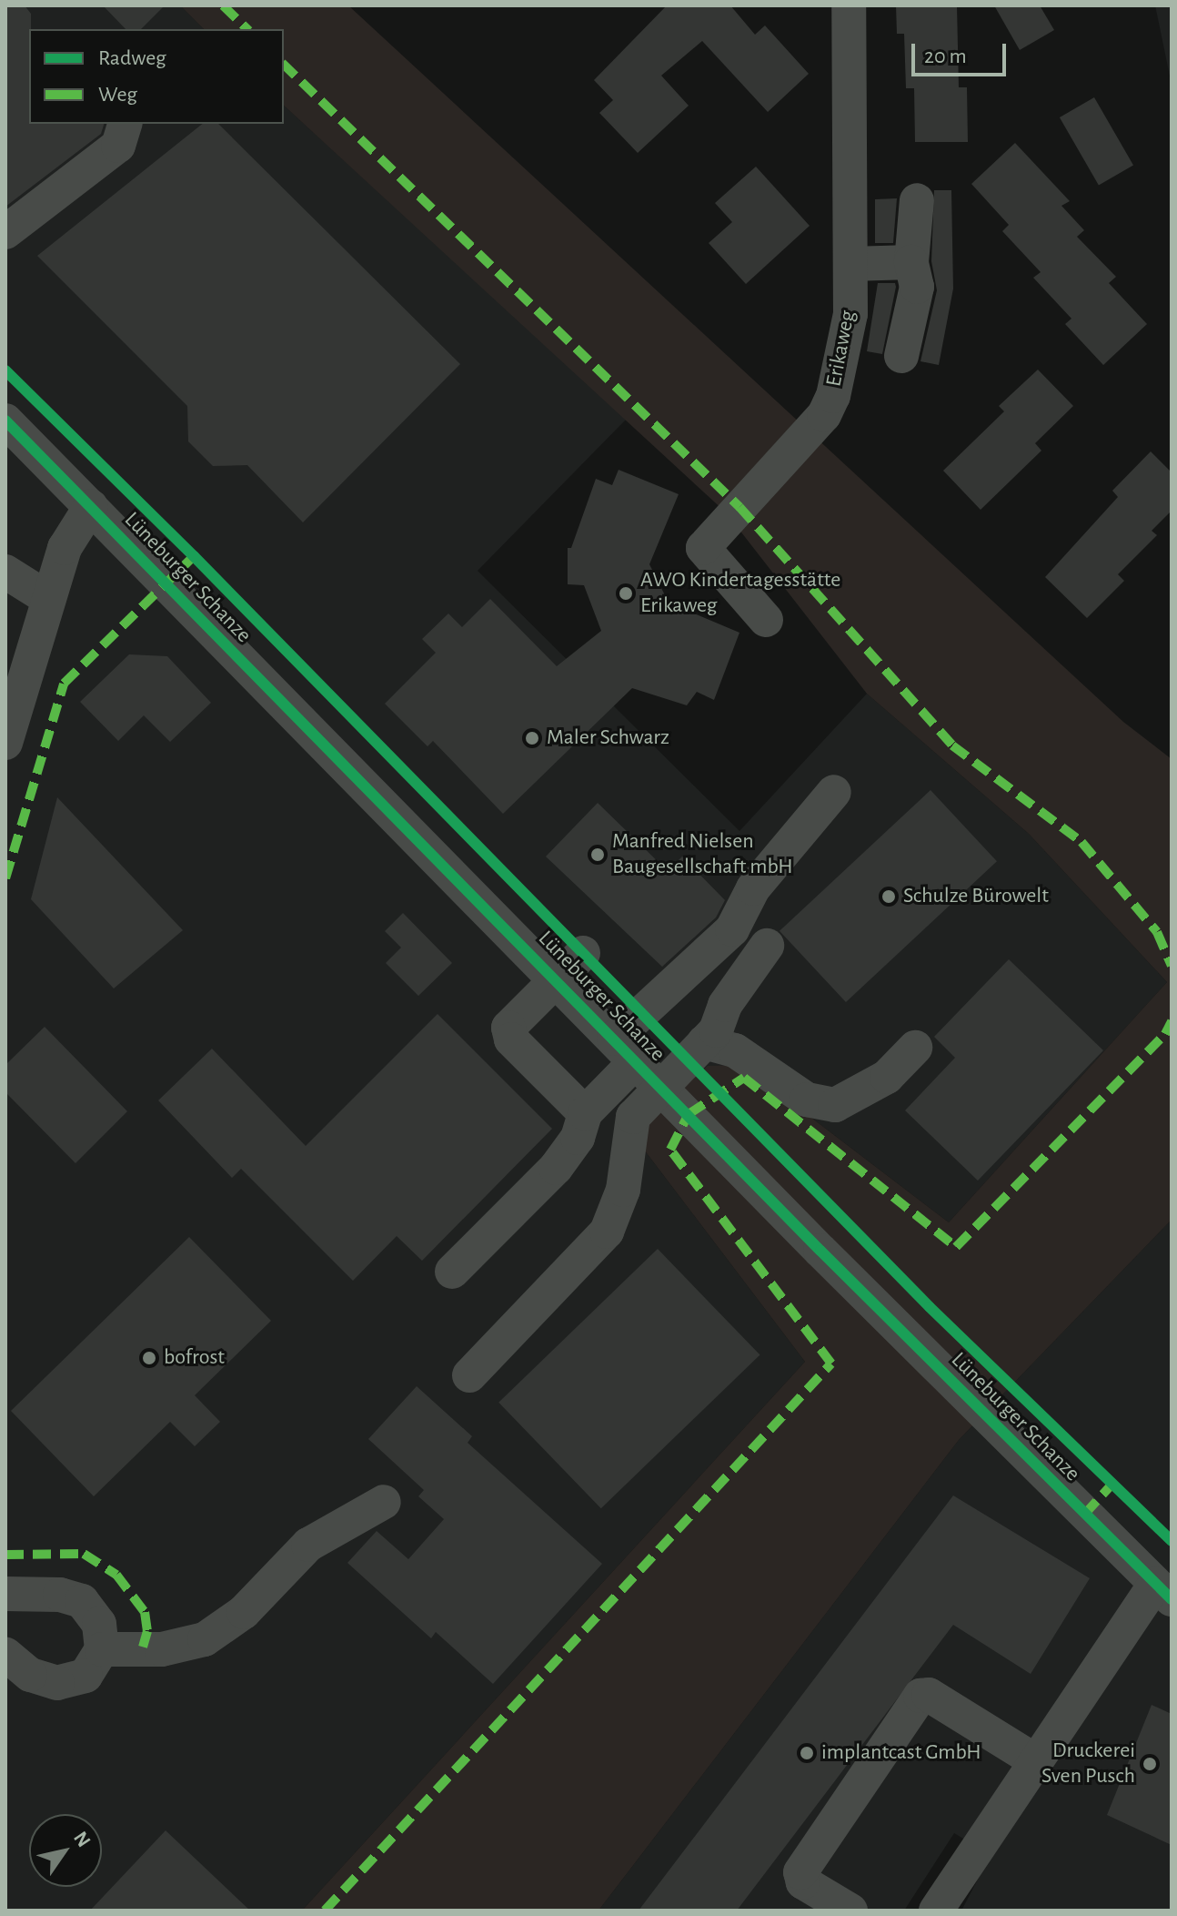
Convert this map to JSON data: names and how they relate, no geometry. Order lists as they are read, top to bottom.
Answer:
{
  "streets": {
    "street": ["Erikaweg", "Lüneburger Schanze"]
  },
  "places": [
    "AWO Kindertagesstätte Erikaweg",
    "Maler Schwarz",
    "Manfred Nielsen Baugesellschaft mbH",
    "Schulze Bürowelt",
    "bofrost",
    "implantcast GmbH",
    "Druckerei Sven Pusch"
  ],
  "legend": ["Radweg", "Weg"],
  "scale_bar": "20 m",
  "north": "top right"
}
